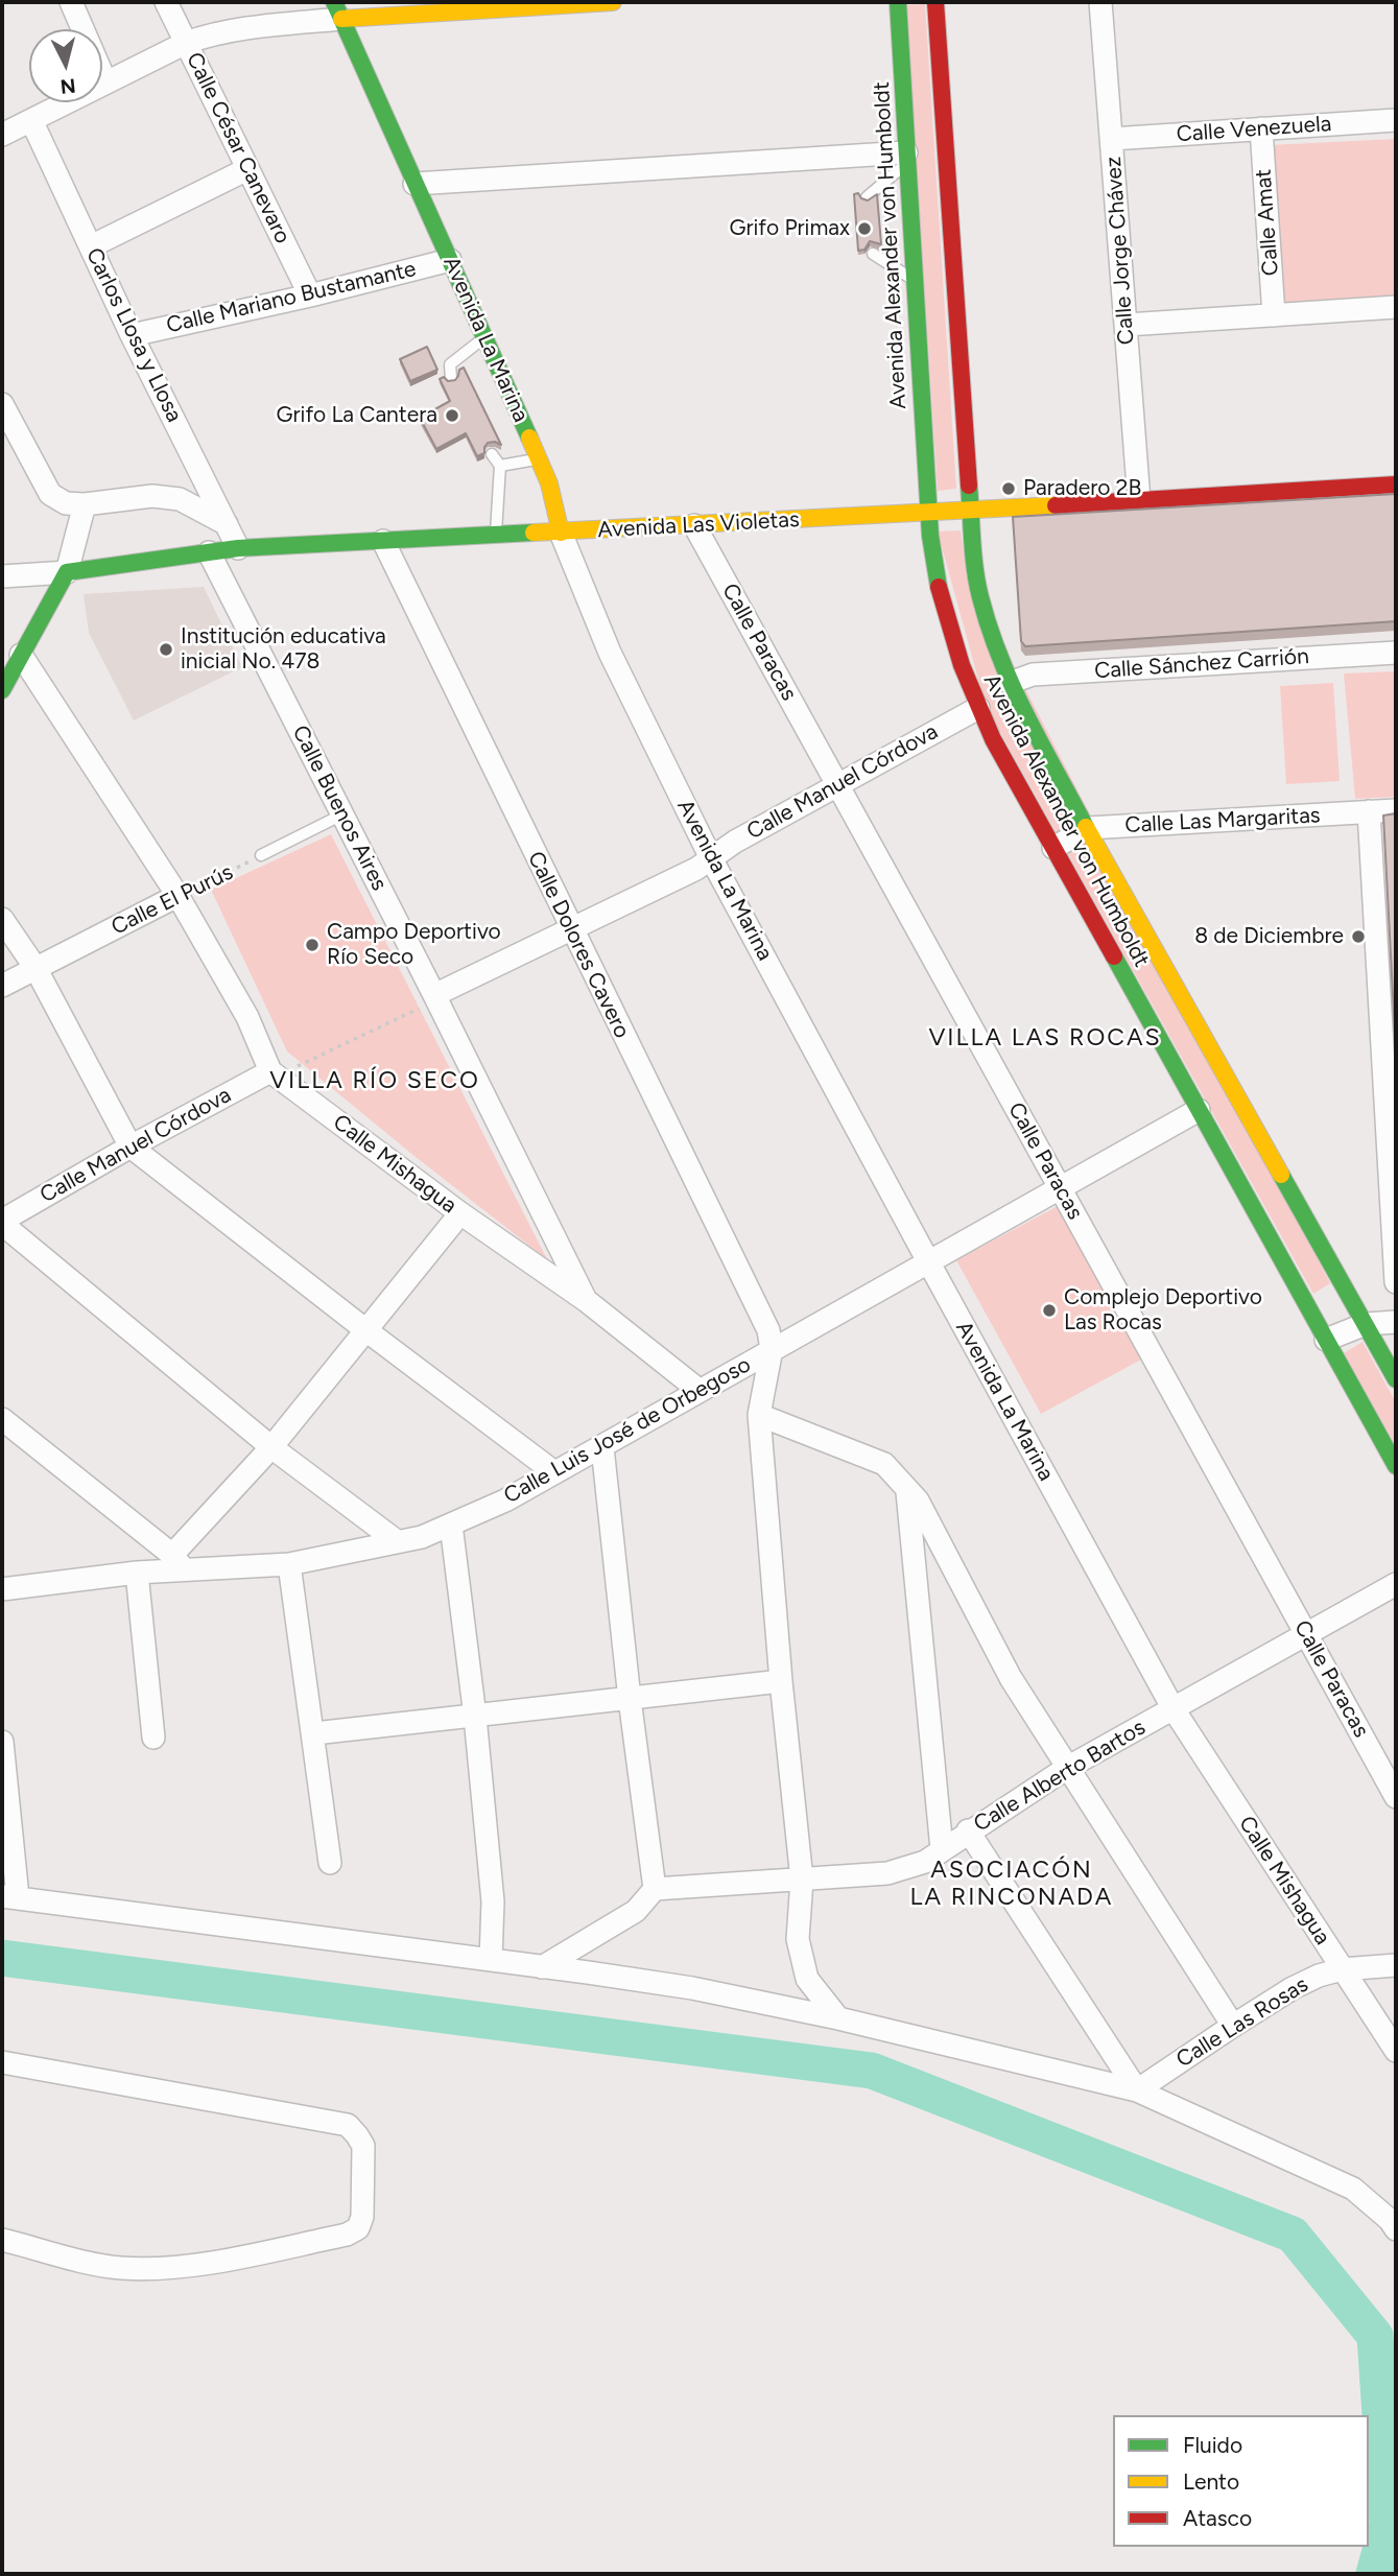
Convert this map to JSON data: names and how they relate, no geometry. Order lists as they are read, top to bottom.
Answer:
{
  "streets": {
    "main road": ["Avenida Alexander von Humboldt", "Avenida La Marina", "Avenida Las Violetas"],
    "street": [
      "Calle Venezuela",
      "Calle César Canevaro",
      "Calle Amat",
      "Calle Jorge Chávez",
      "Calle Mariano Bustamante",
      "Carlos Llosa y Llosa",
      "Calle Paracas",
      "Calle Sánchez Carrión",
      "Calle Manuel Córdova",
      "Calle Buenos Aires",
      "Calle Las Margaritas",
      "Calle El Purús",
      "Calle Dolores Cavero",
      "Calle Mishagua",
      "Calle Luis José de Orbegoso",
      "Calle Alberto Bartos",
      "Calle Las Rosas"
    ]
  },
  "crossings": [
    ["Calle Venezuela", "Calle Amat"],
    ["Calle Venezuela", "Calle Jorge Chávez"],
    ["Calle César Canevaro", "Calle Mariano Bustamante"],
    ["Avenida Alexander von Humboldt", "Avenida Las Violetas"],
    ["Avenida Alexander von Humboldt", "Calle Sánchez Carrión"],
    ["Avenida Alexander von Humboldt", "Calle Manuel Córdova"],
    ["Avenida Alexander von Humboldt", "Calle Las Margaritas"],
    ["Avenida Alexander von Humboldt", "Calle Luis José de Orbegoso"],
    ["Calle Jorge Chávez", "Avenida Las Violetas"],
    ["Calle Mariano Bustamante", "Carlos Llosa y Llosa"],
    ["Calle Mariano Bustamante", "Avenida La Marina"],
    ["Carlos Llosa y Llosa", "Avenida Las Violetas"],
    ["Avenida La Marina", "Avenida Las Violetas"],
    ["Avenida La Marina", "Calle Manuel Córdova"],
    ["Avenida La Marina", "Calle Mishagua"],
    ["Avenida La Marina", "Calle Luis José de Orbegoso"],
    ["Avenida La Marina", "Calle Alberto Bartos"],
    ["Avenida Las Violetas", "Calle Paracas"],
    ["Avenida Las Violetas", "Calle Buenos Aires"],
    ["Avenida Las Violetas", "Calle Dolores Cavero"],
    ["Calle Paracas", "Calle Manuel Córdova"],
    ["Calle Paracas", "Calle Luis José de Orbegoso"],
    ["Calle Paracas", "Calle Alberto Bartos"],
    ["Calle Manuel Córdova", "Calle Buenos Aires"],
    ["Calle Manuel Córdova", "Calle Dolores Cavero"],
    ["Calle Manuel Córdova", "Calle Mishagua"],
    ["Calle Buenos Aires", "Calle Mishagua"],
    ["Calle Dolores Cavero", "Calle Luis José de Orbegoso"],
    ["Calle Mishagua", "Calle Luis José de Orbegoso"],
    ["Calle Mishagua", "Calle Alberto Bartos"],
    ["Calle Mishagua", "Calle Las Rosas"]
  ],
  "districts": ["VILLA LAS ROCAS", "VILLA RÍO SECO", "ASOCIACÓN LA RINCONADA"],
  "places": [
    "Grifo Primax",
    "Grifo La Cantera",
    "Paradero 2B",
    "Institución educativa inicial No. 478",
    "8 de Diciembre",
    "Campo Deportivo Río Seco",
    "Complejo Deportivo Las Rocas"
  ],
  "legend": ["Fluido", "Lento", "Atasco"],
  "north": "bottom"
}
